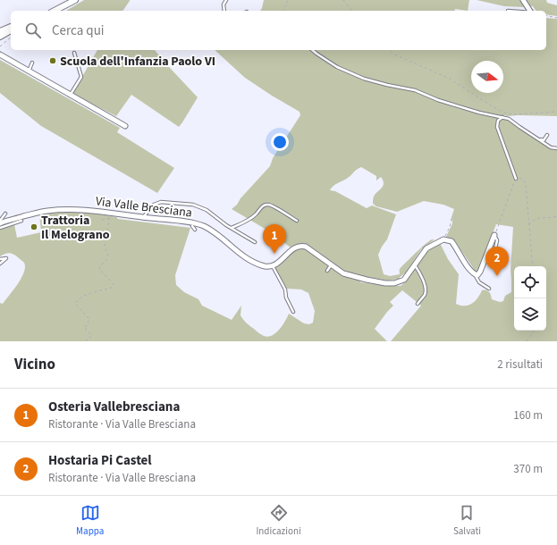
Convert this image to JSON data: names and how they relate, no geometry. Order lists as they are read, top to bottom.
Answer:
{
  "streets": {
    "street": ["Via Valle Bresciana"]
  },
  "places": ["Scuola dell'Infanzia Paolo VI", "Trattoria Il Melograno"],
  "north": "right",
  "page": {
    "search": "Cerca qui",
    "pins": ["1", "2"],
    "heading": ["Vicino", "2 risultati"],
    "list": [
      {
        "mark": "1",
        "name": "Osteria Vallebresciana",
        "note": "Ristorante · Via Valle Bresciana",
        "value": "160 m"
      },
      {
        "mark": "2",
        "name": "Hostaria Pi Castel",
        "note": "Ristorante · Via Valle Bresciana",
        "value": "370 m"
      }
    ],
    "nav": ["Mappa", "Indicazioni", "Salvati"]
  }
}
